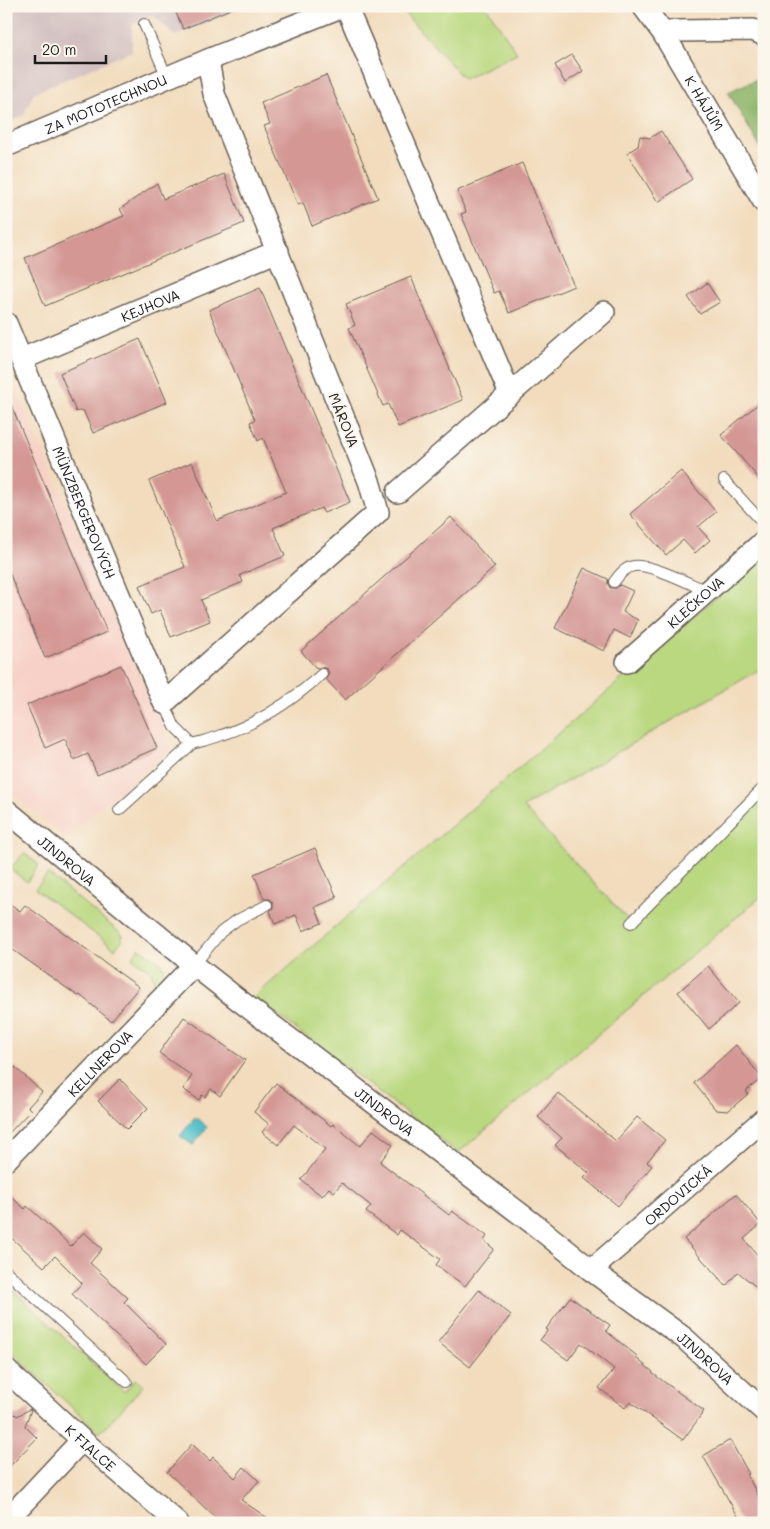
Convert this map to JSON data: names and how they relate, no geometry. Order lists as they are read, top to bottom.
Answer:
{
  "streets": {
    "street": [
      "K HÁJŮM",
      "ZA MOTOTECHNOU",
      "KEJHOVA",
      "MÁROVA",
      "MÜNZBERGEROVÝCH",
      "KLEČKOVA",
      "JINDROVA",
      "KELLNEROVA",
      "ORDOVICKÁ",
      "K FIALCE"
    ]
  },
  "crossings": [
    ["ZA MOTOTECHNOU", "MÁROVA"],
    ["KEJHOVA", "MÁROVA"],
    ["KEJHOVA", "MÜNZBERGEROVÝCH"],
    ["MÁROVA", "MÜNZBERGEROVÝCH"],
    ["JINDROVA", "KELLNEROVA"],
    ["JINDROVA", "ORDOVICKÁ"]
  ],
  "scale_bar": "20 m"
}
